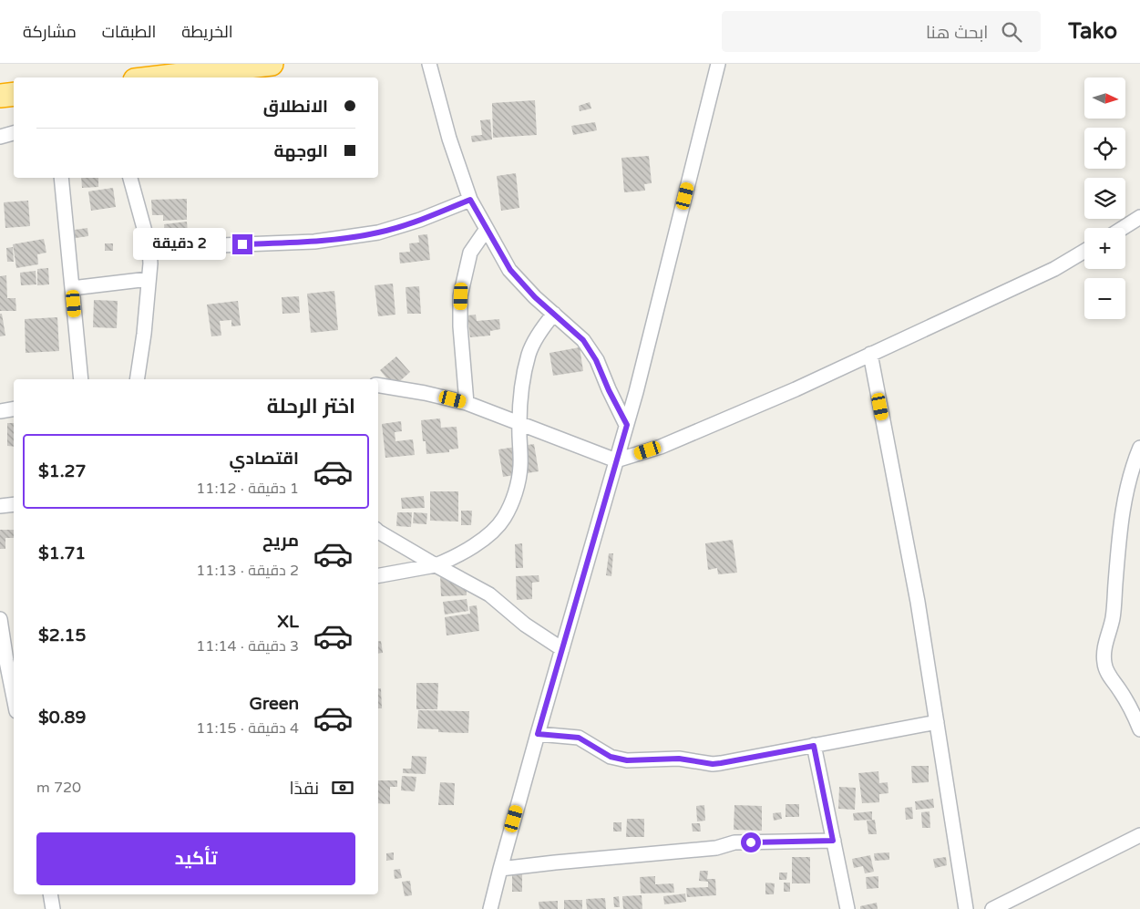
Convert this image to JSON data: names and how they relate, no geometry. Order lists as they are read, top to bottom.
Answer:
{
  "north": "right",
  "page": {
    "header": "Tako",
    "search": "ابحث هنا",
    "nav": ["الخريطة", "الطبقات", "مشاركة"],
    "map_buttons": ["+", "−"],
    "banner": ["الانطلاق", "الوجهة"],
    "bubble": "2 دقيقة",
    "heading": "اختر الرحلة",
    "list": [
      {
        "name": "اقتصادي",
        "note": "1 دقيقة · 11:12",
        "value": "$1.27"
      },
      {
        "name": "مريح",
        "note": "2 دقيقة · 11:13",
        "value": "$1.71"
      },
      {
        "name": "XL",
        "note": "3 دقيقة · 11:14",
        "value": "$2.15"
      },
      {
        "name": "Green",
        "note": "4 دقيقة · 11:15",
        "value": "$0.89"
      }
    ],
    "pay": ["نقدًا", "720 m"],
    "buttons": "تأكيد"
  }
}
